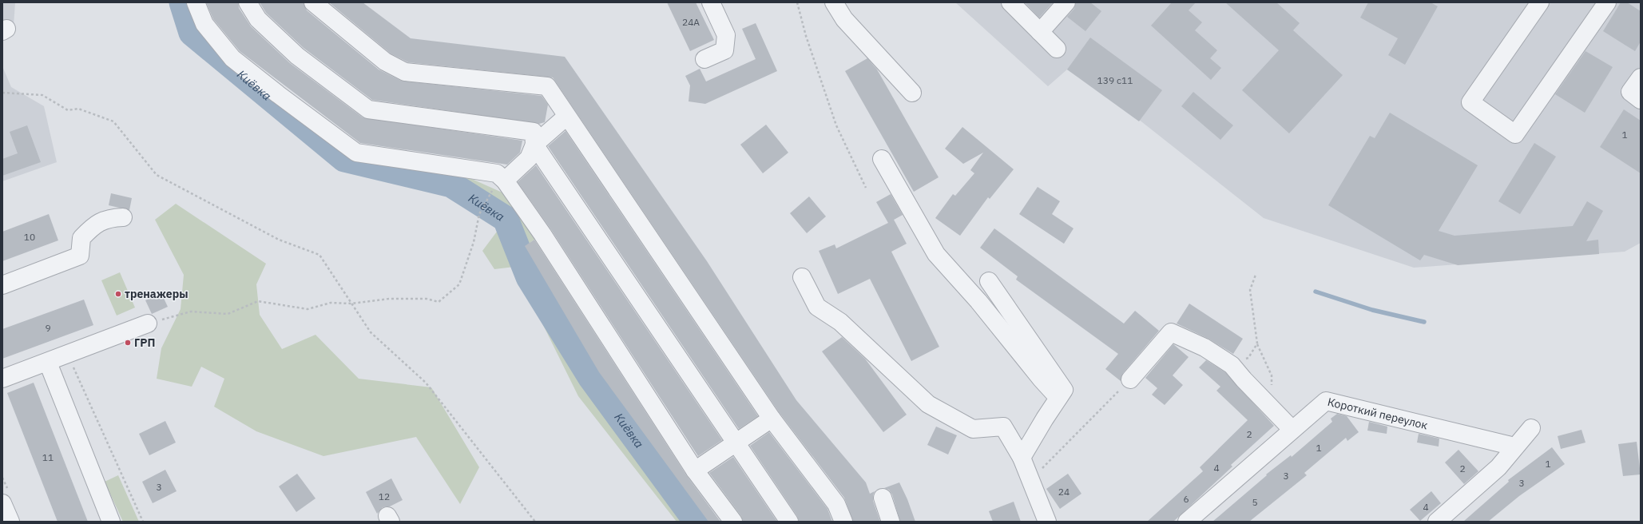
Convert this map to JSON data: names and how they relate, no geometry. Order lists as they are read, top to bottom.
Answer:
{
  "streets": {
    "street": ["Короткий переулок"]
  },
  "water": ["Киёвка"],
  "places": ["тренажеры", "ГРП"],
  "house_numbers": [
    "24А",
    "139 с11",
    "1",
    "10",
    "9",
    "2",
    "1",
    "11",
    "1",
    "4",
    "2",
    "3",
    "3",
    "3",
    "24",
    "12",
    "6",
    "5",
    "4"
  ]
}
